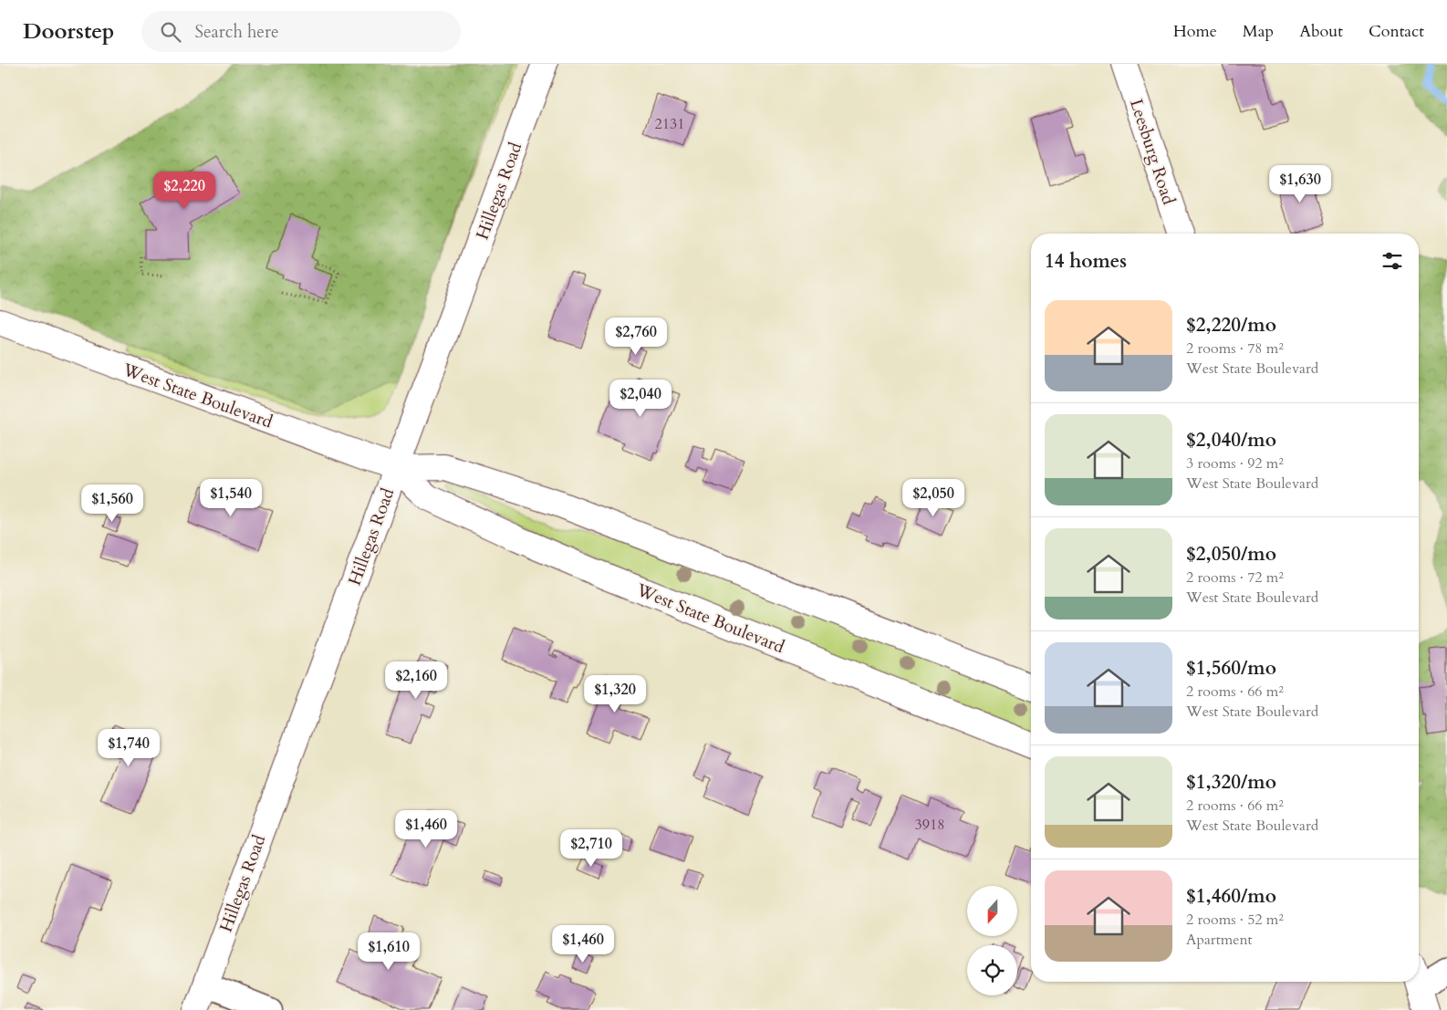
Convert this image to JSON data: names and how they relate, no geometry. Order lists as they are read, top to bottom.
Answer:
{
  "streets": {
    "main road": ["Leesburg Road", "Hillegas Road", "West State Boulevard"]
  },
  "crossings": [
    ["Hillegas Road", "West State Boulevard"]
  ],
  "house_numbers": ["2131", "3918"],
  "north": "bottom",
  "page": {
    "header": "Doorstep",
    "search": "Search here",
    "nav": [
      "Home",
      "Map",
      "About",
      "Contact"
    ],
    "price": [
      "$1,630",
      "$2,220",
      "$2,760",
      "$2,040",
      "$1,540",
      "$2,050",
      "$1,560",
      "$2,160",
      "$1,320",
      "$1,740",
      "$1,460",
      "$2,710",
      "$1,460",
      "$1,610"
    ],
    "heading": "14 homes",
    "list": [
      {
        "name": "$2,220/mo",
        "note": "2 rooms · 78 m² · West State Boulevard"
      },
      {
        "name": "$2,040/mo",
        "note": "3 rooms · 92 m² · West State Boulevard"
      },
      {
        "name": "$2,050/mo",
        "note": "2 rooms · 72 m² · West State Boulevard"
      },
      {
        "name": "$1,560/mo",
        "note": "2 rooms · 66 m² · West State Boulevard"
      },
      {
        "name": "$1,320/mo",
        "note": "2 rooms · 66 m² · West State Boulevard"
      },
      {
        "name": "$1,460/mo",
        "note": "2 rooms · 52 m² · Apartment"
      }
    ]
  }
}
